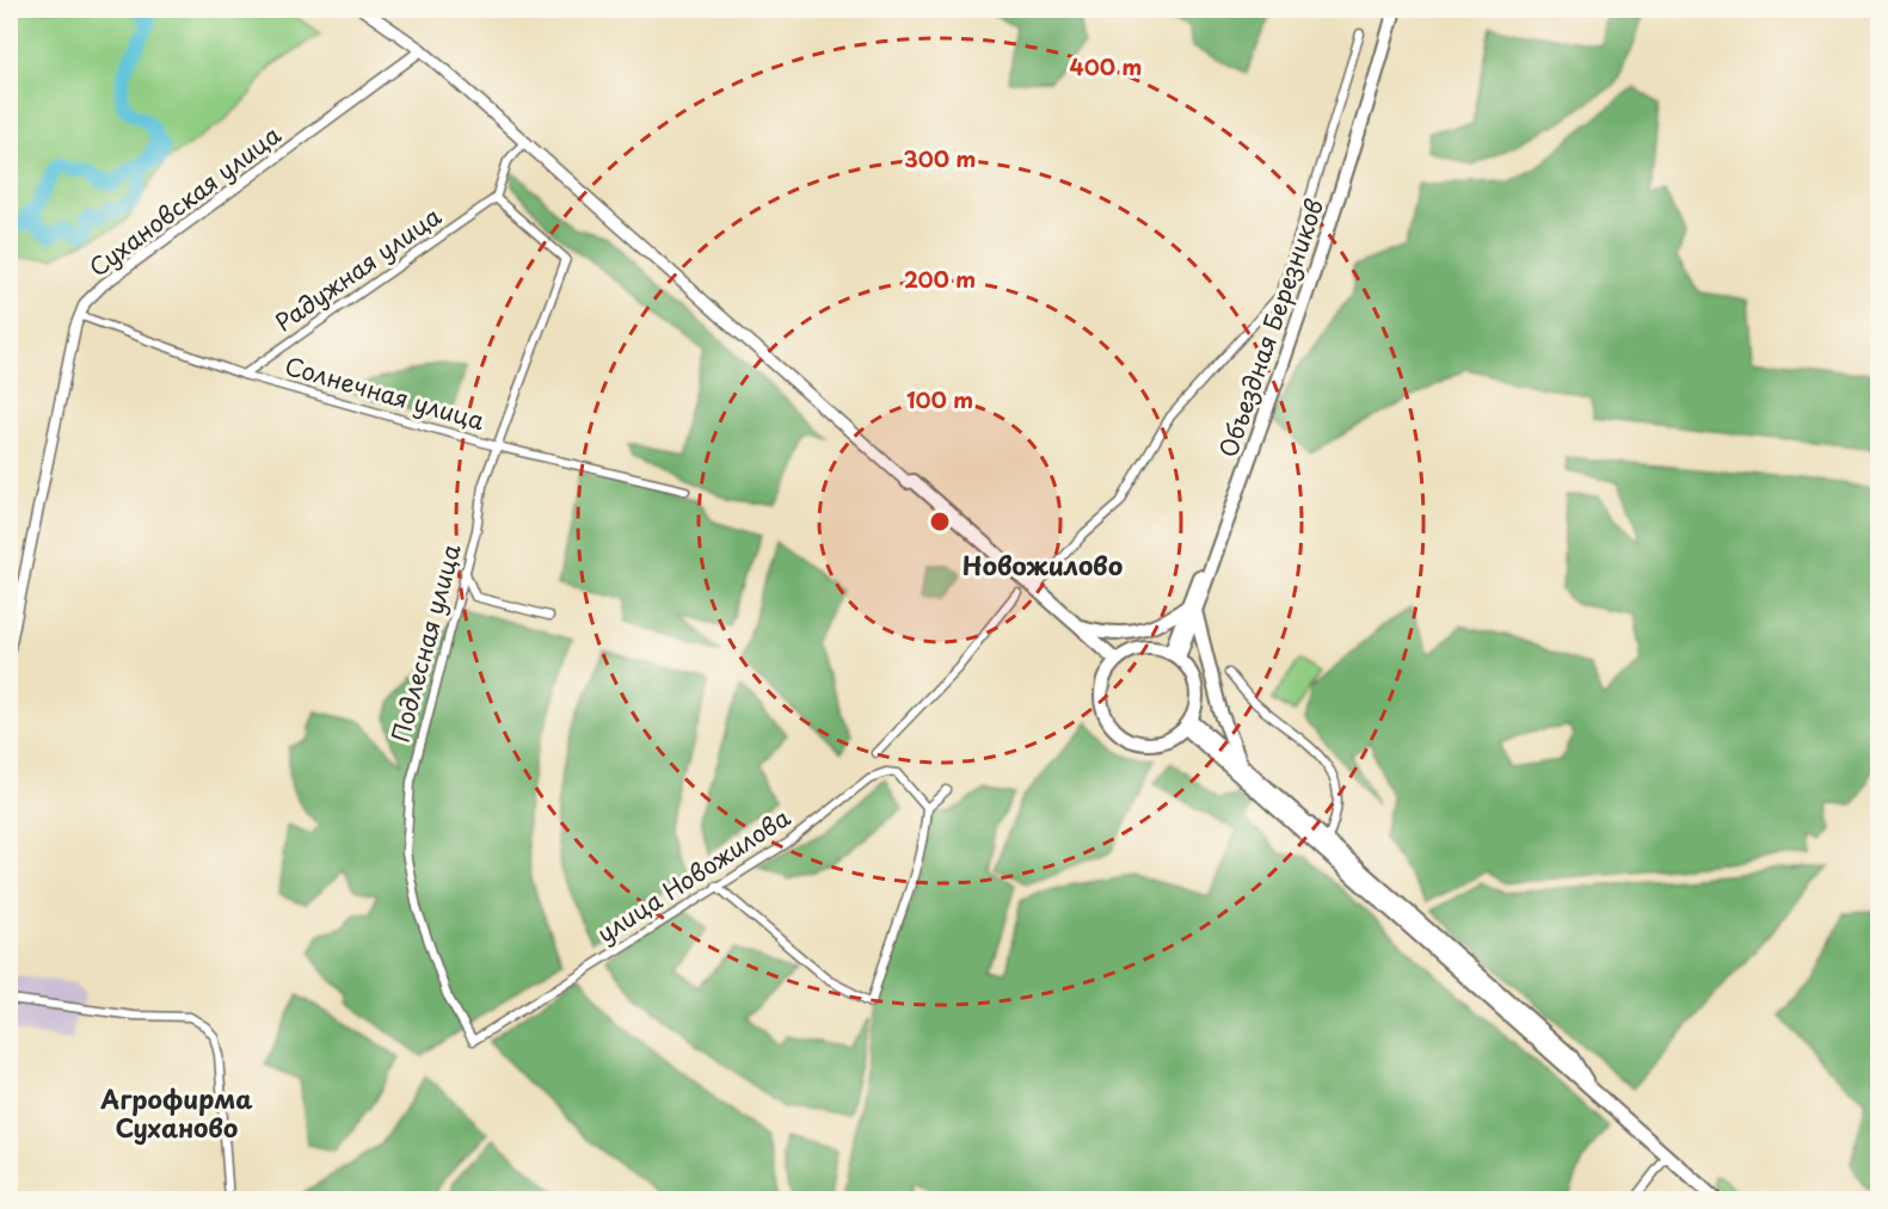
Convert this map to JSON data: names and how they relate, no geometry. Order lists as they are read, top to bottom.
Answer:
{
  "streets": {
    "highway": ["Объездная Березников"],
    "street": [
      "Сухановская улица",
      "Радужная улица",
      "Солнечная улица",
      "Подлесная улица",
      "улица Новожилова"
    ]
  },
  "crossings": [
    ["Сухановская улица", "Солнечная улица"],
    ["Радужная улица", "Солнечная улица"],
    ["Радужная улица", "Подлесная улица"],
    ["Солнечная улица", "Подлесная улица"],
    ["Подлесная улица", "улица Новожилова"]
  ],
  "districts": ["Новожилово", "Агрофирма Суханово"],
  "rings": [
    "400 m",
    "300 m",
    "200 m",
    "100 m"
  ]
}
